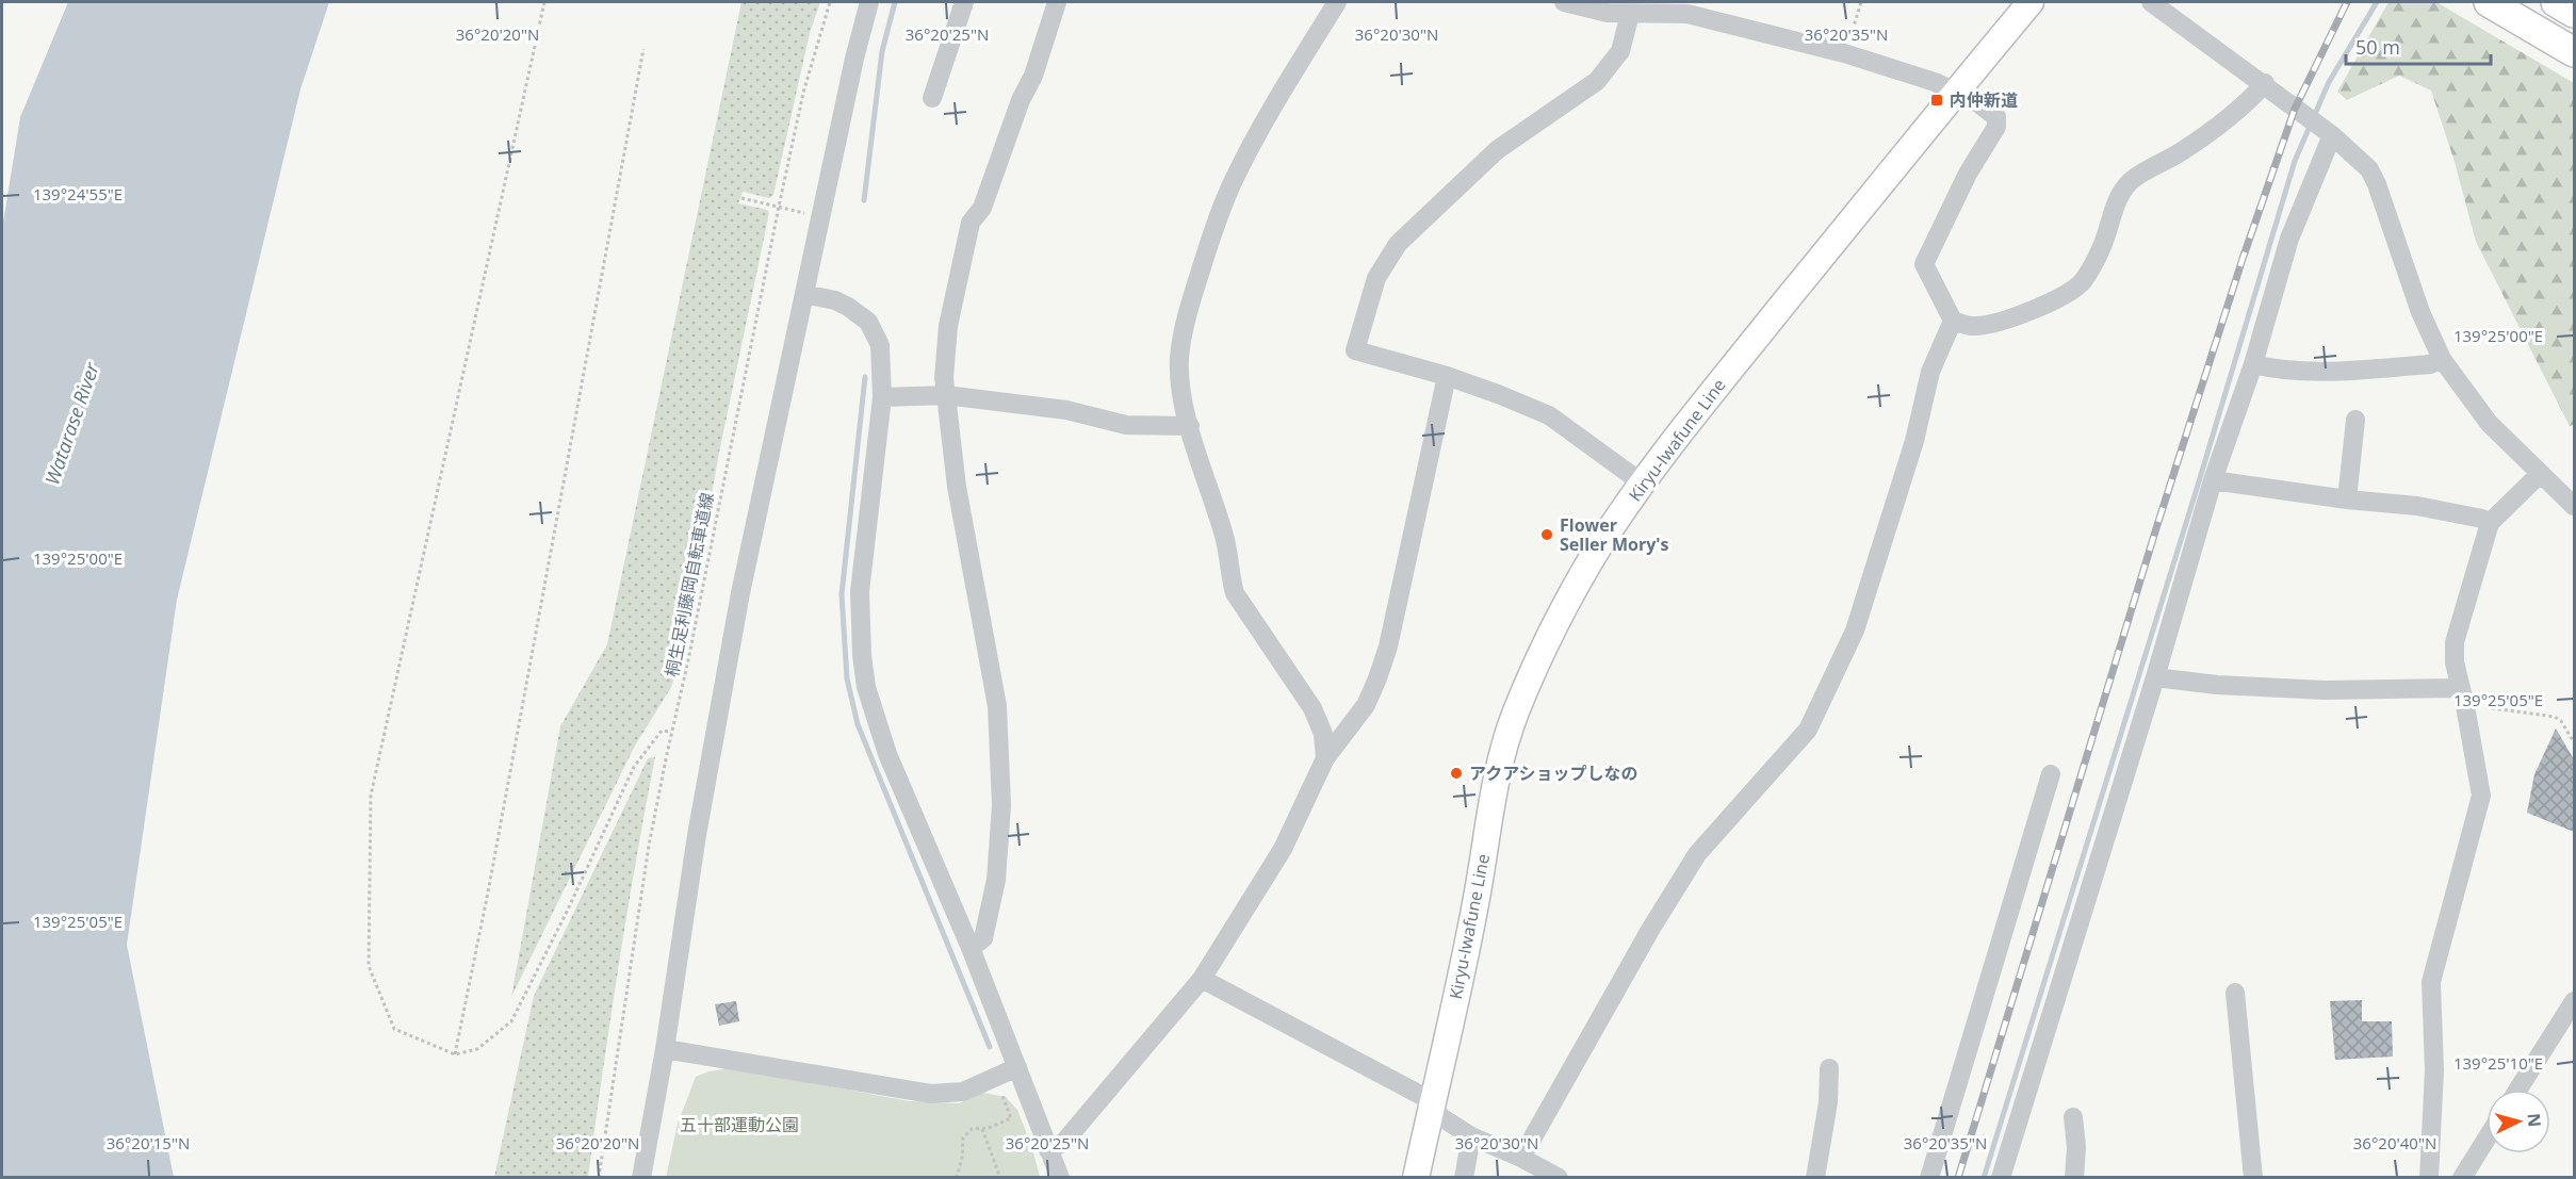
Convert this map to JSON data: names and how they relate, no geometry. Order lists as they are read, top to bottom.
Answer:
{
  "streets": {
    "main road": ["Kiryu-Iwafune Line"],
    "path": ["桐生足利藤岡自転車道線"]
  },
  "water": ["Watarase River"],
  "parks": ["五十部運動公園"],
  "places": {
    "transit": ["内仲新道"],
    "other": ["Flower Seller Mory's", "アクアショップしなの"]
  },
  "scale_bar": "50 m",
  "north": "right",
  "coordinates": [
    "36°20'25\"N",
    "36°20'30\"N",
    "36°20'35\"N",
    "36°20'20\"N",
    "139°24'55\"E",
    "139°25'00\"E",
    "139°25'05\"E",
    "139°25'10\"E",
    "36°20'15\"N",
    "36°20'40\"N"
  ]
}
